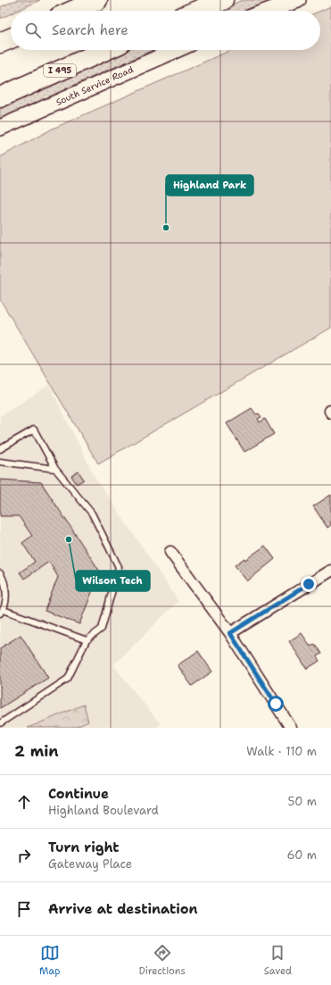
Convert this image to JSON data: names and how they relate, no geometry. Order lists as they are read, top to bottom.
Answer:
{
  "streets": {
    "highway": ["I 495"],
    "main road": ["South Service Road"]
  },
  "places": ["Highland Park", "Wilson Tech"],
  "page": {
    "search": "Search here",
    "heading": ["2 min", "Walk · 110 m"],
    "list": [
      ["Continue", "Highland Boulevard", "50 m"],
      ["Turn right", "Gateway Place", "60 m"],
      "Arrive at destination"
    ],
    "nav": ["Map", "Directions", "Saved"]
  }
}
